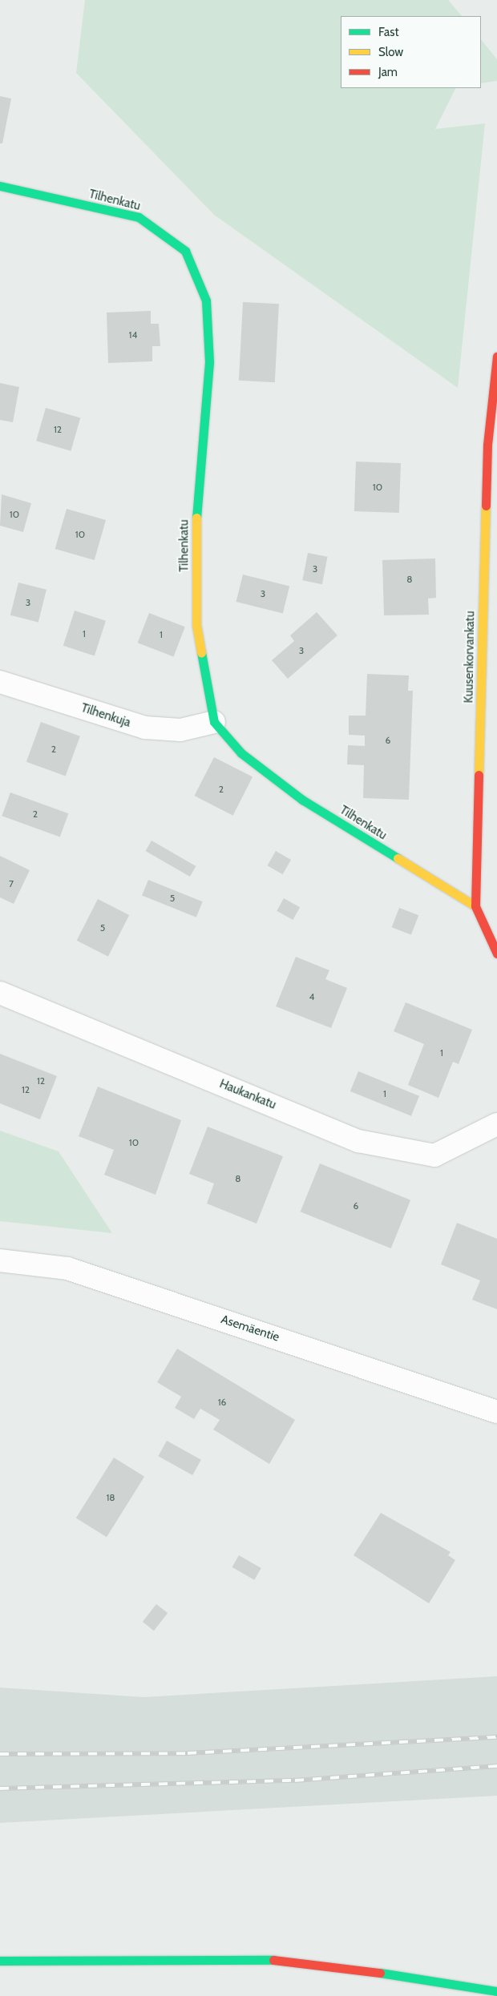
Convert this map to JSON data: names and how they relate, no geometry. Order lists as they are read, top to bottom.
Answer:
{
  "streets": {
    "main road": ["Tilhenkatu", "Kuusenkorvankatu"],
    "street": ["Tilhenkuja", "Haukankatu", "Asemäentie"]
  },
  "crossings": [
    ["Tilhenkatu", "Kuusenkorvankatu"],
    ["Tilhenkatu", "Tilhenkuja"]
  ],
  "house_numbers": [
    "14",
    "12",
    "10",
    "10",
    "10",
    "3",
    "8",
    "3",
    "3",
    "1",
    "1",
    "3",
    "6",
    "2",
    "2",
    "2",
    "7",
    "5",
    "5",
    "4",
    "1",
    "12",
    "12",
    "1",
    "10",
    "8",
    "6",
    "16",
    "18"
  ],
  "legend": ["Fast", "Slow", "Jam"]
}
